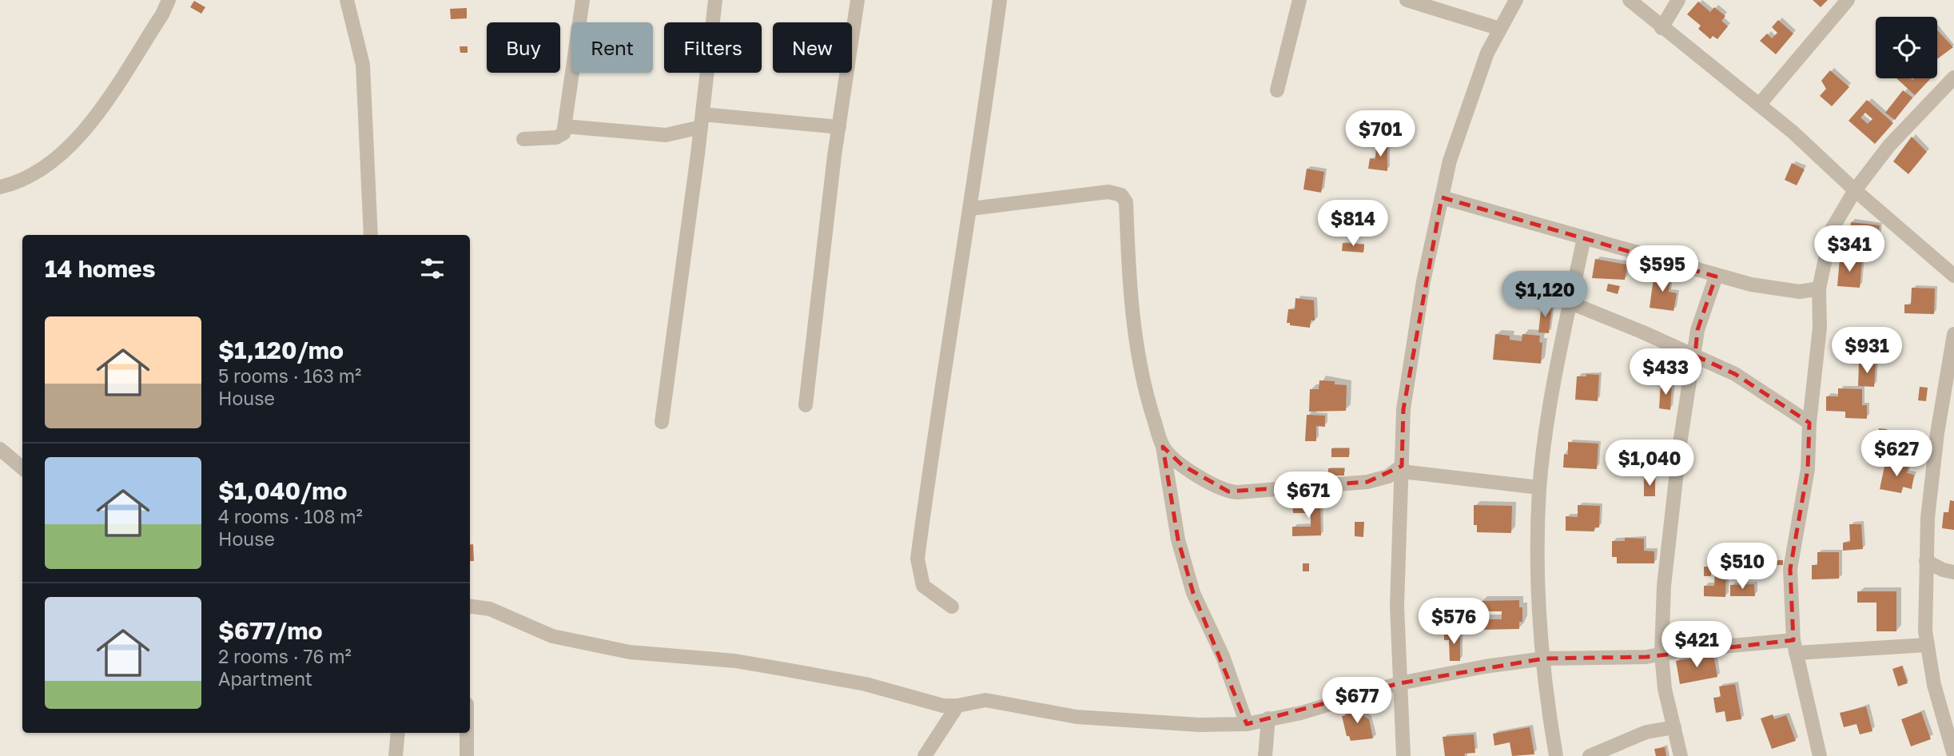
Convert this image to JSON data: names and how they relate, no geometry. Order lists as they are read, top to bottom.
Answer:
{
  "page": {
    "chip": [
      "Buy",
      "Rent",
      "Filters",
      "New"
    ],
    "price": [
      "$701",
      "$814",
      "$341",
      "$595",
      "$1,120",
      "$931",
      "$433",
      "$627",
      "$1,040",
      "$671",
      "$510",
      "$576",
      "$421",
      "$677"
    ],
    "heading": "14 homes",
    "list": [
      {
        "name": "$1,120/mo",
        "note": "5 rooms · 163 m² · House"
      },
      {
        "name": "$1,040/mo",
        "note": "4 rooms · 108 m² · House"
      },
      {
        "name": "$677/mo",
        "note": "2 rooms · 76 m² · Apartment"
      }
    ]
  }
}
